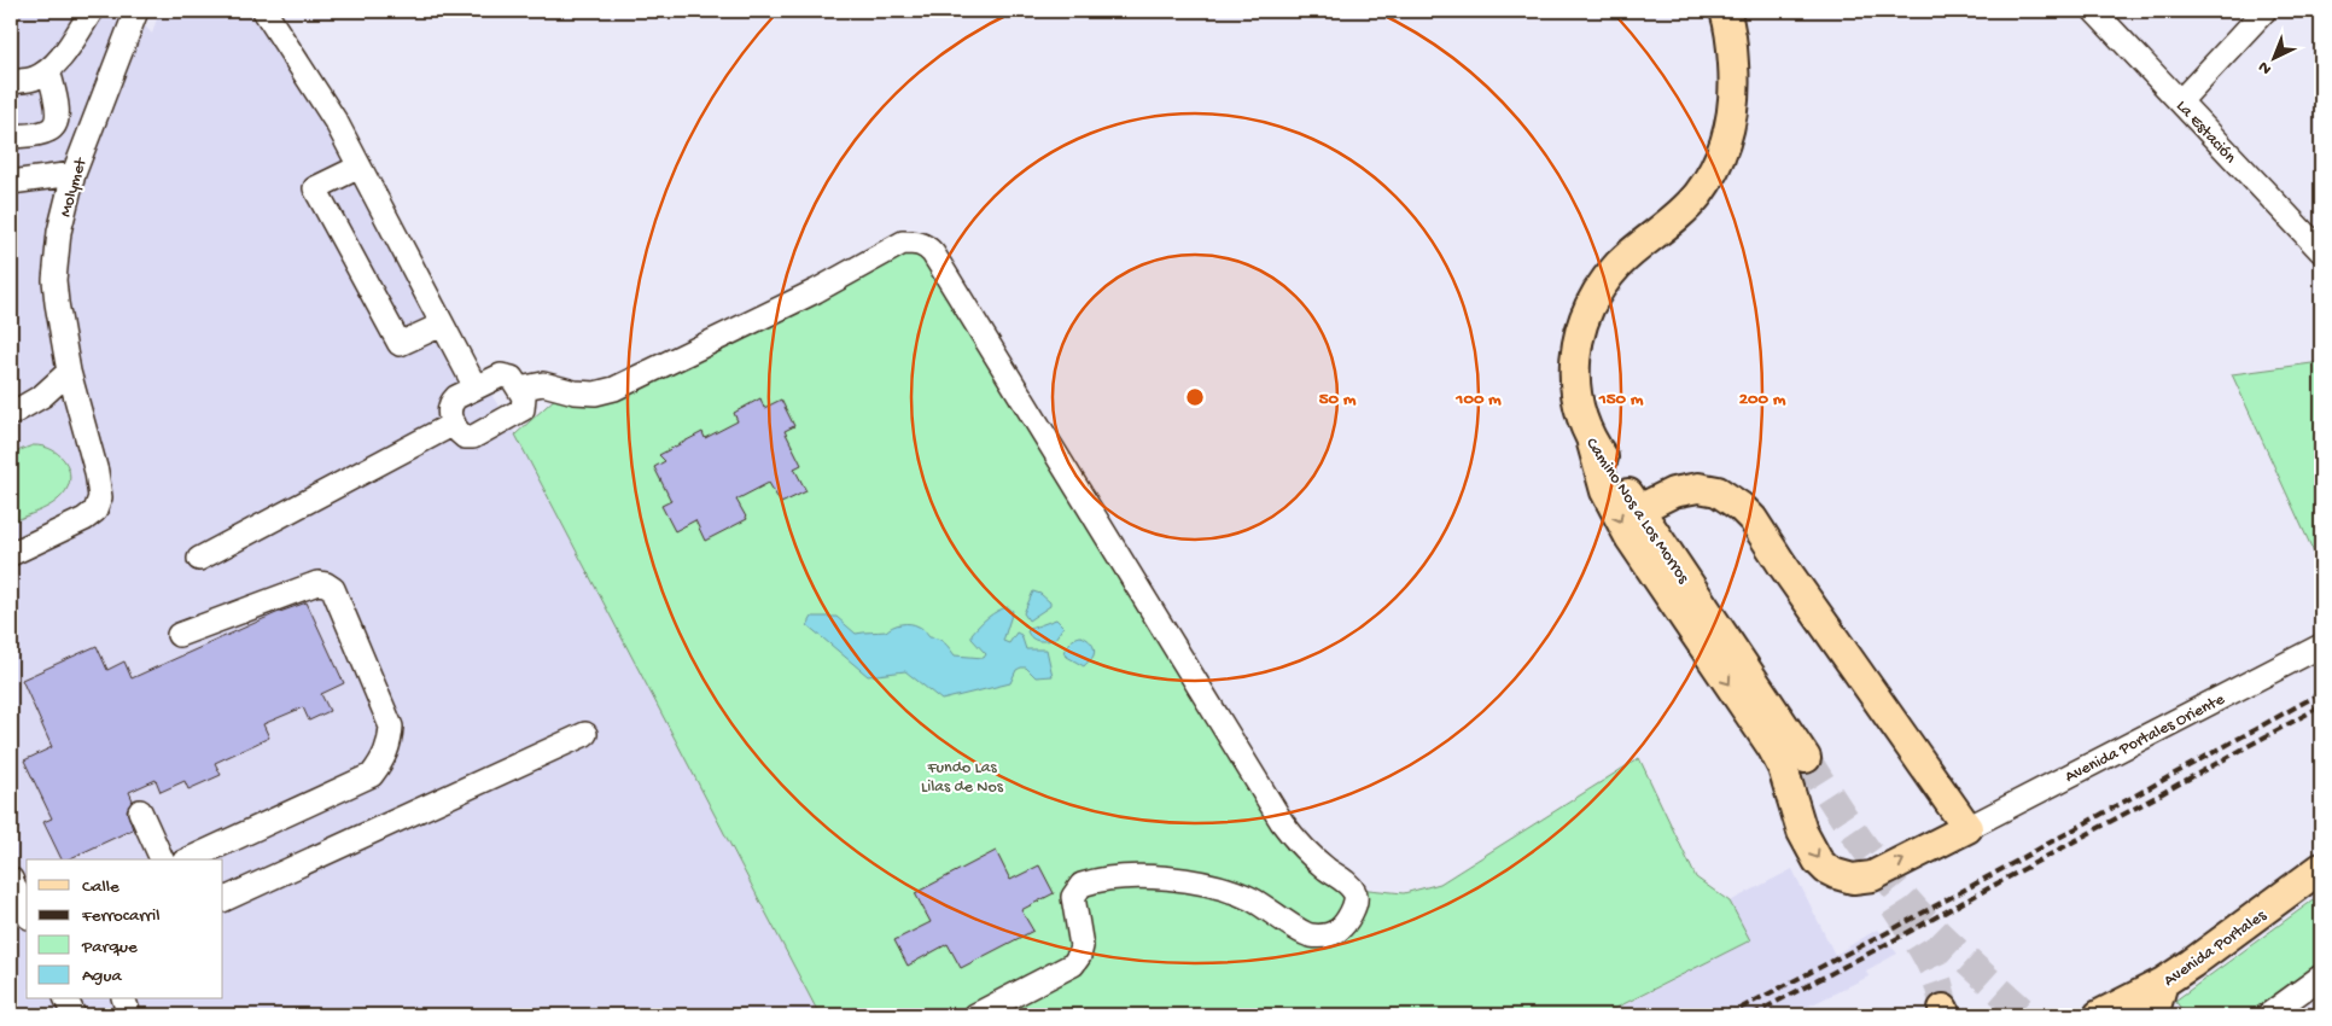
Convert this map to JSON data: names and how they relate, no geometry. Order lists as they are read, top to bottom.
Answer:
{
  "streets": {
    "main road": ["Camino Nos a Los Morros", "Avenida Portales"],
    "street": ["La Estación", "Molymet", "Avenida Portales Oriente"]
  },
  "parks": ["Fundo Las Lilas de Nos"],
  "legend": [
    "Calle",
    "Ferrocarril",
    "Parque",
    "Agua"
  ],
  "north": "bottom left",
  "rings": [
    "50 m",
    "100 m",
    "150 m",
    "200 m"
  ]
}
